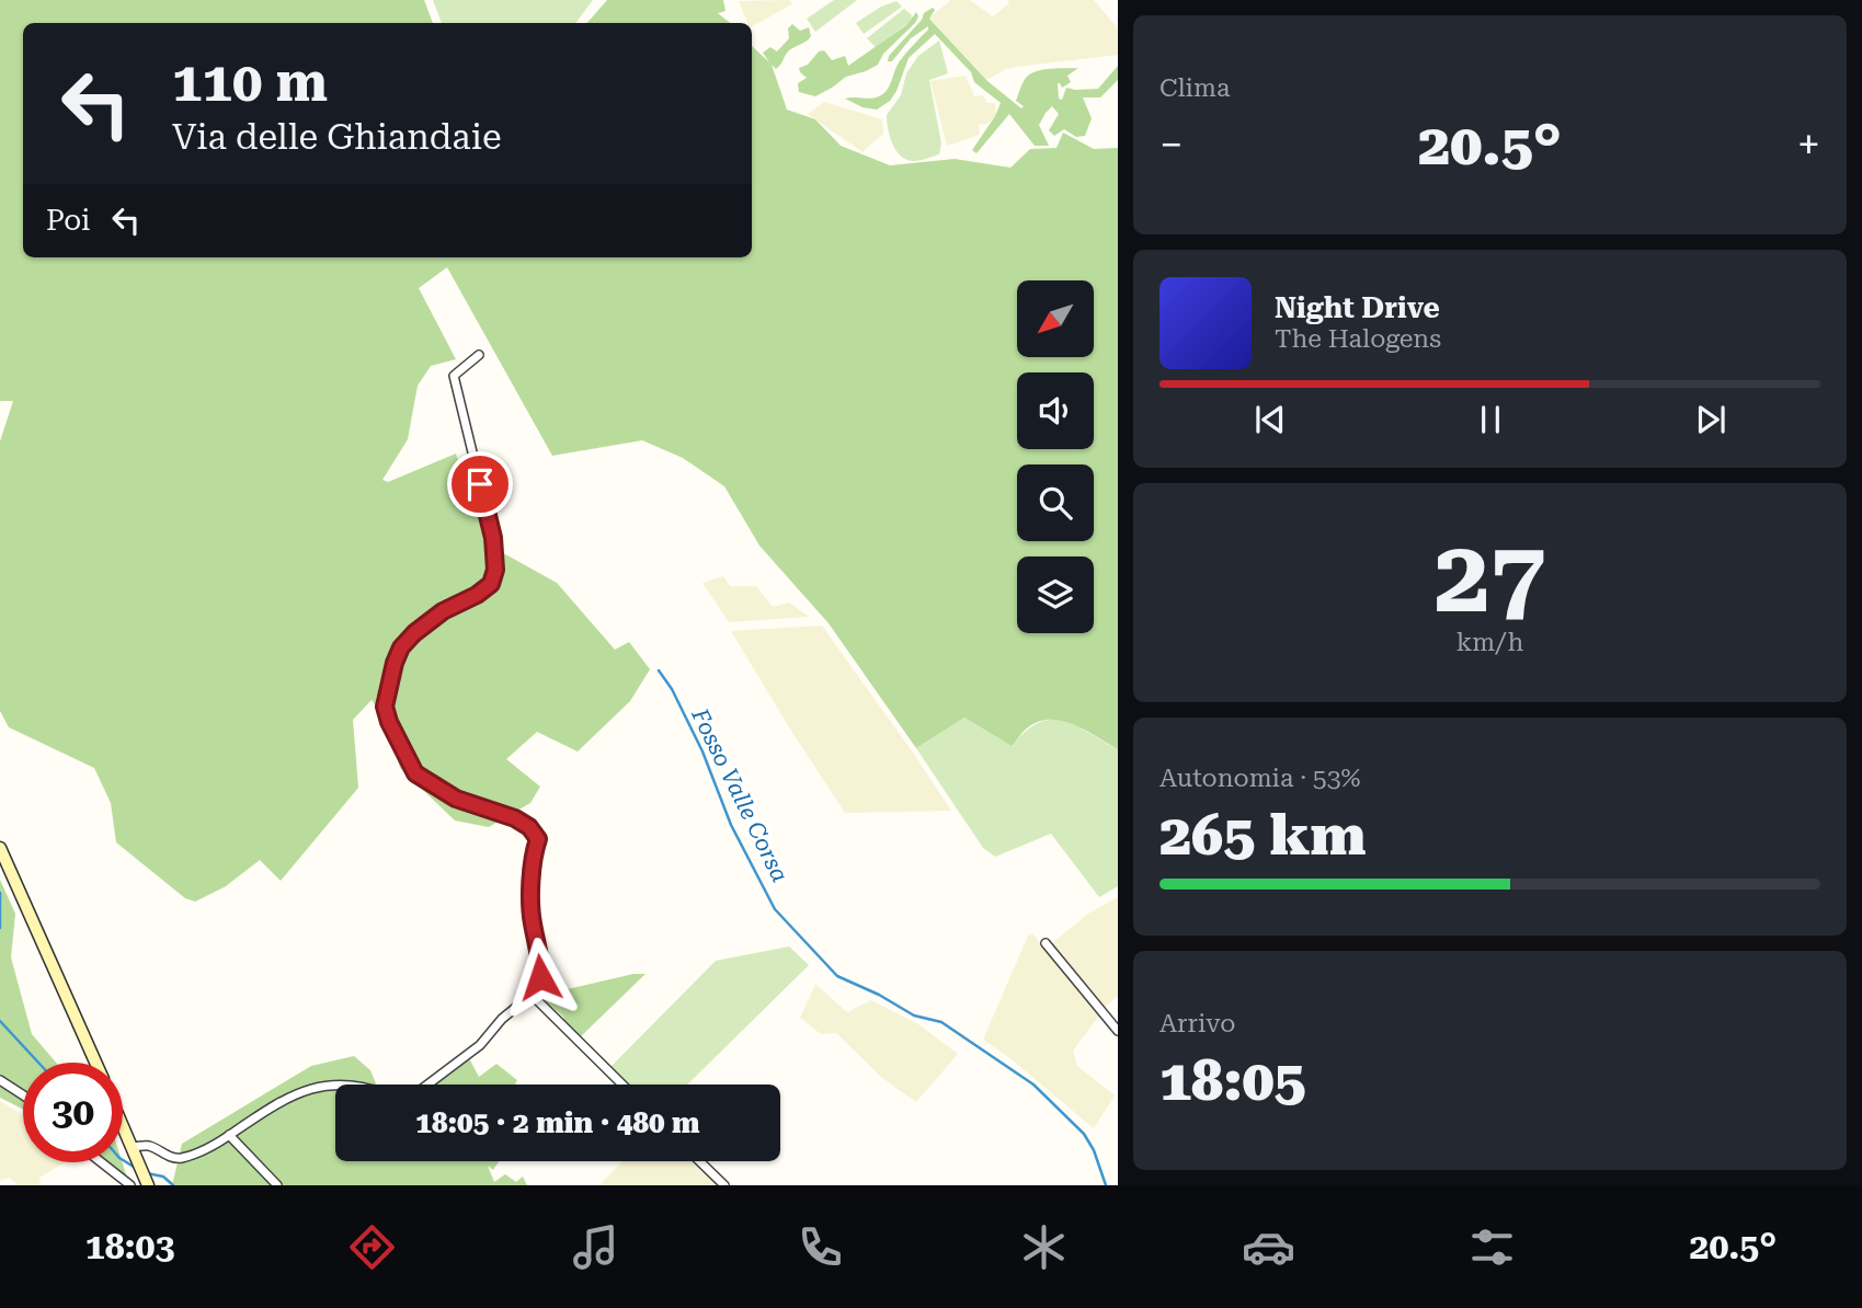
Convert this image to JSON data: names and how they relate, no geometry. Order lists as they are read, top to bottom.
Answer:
{
  "water": ["Fosso Valle Corsa"],
  "north": "bottom left",
  "page": {
    "tile": [
      "Clima",
      ["27", "km/h"],
      ["Autonomia · 53%", "265 km"],
      ["Arrivo", "18:05"]
    ],
    "turn": ["110 m", "Via delle Ghiandaie"],
    "heat": ["−", "20.5°", "+"],
    "then": "Poi",
    "song": ["Night Drive", "The Halogens"],
    "limit": "30",
    "trip": "18:05 · 2 min · 480 m",
    "tabs": ["18:03", "20.5°"]
  }
}
